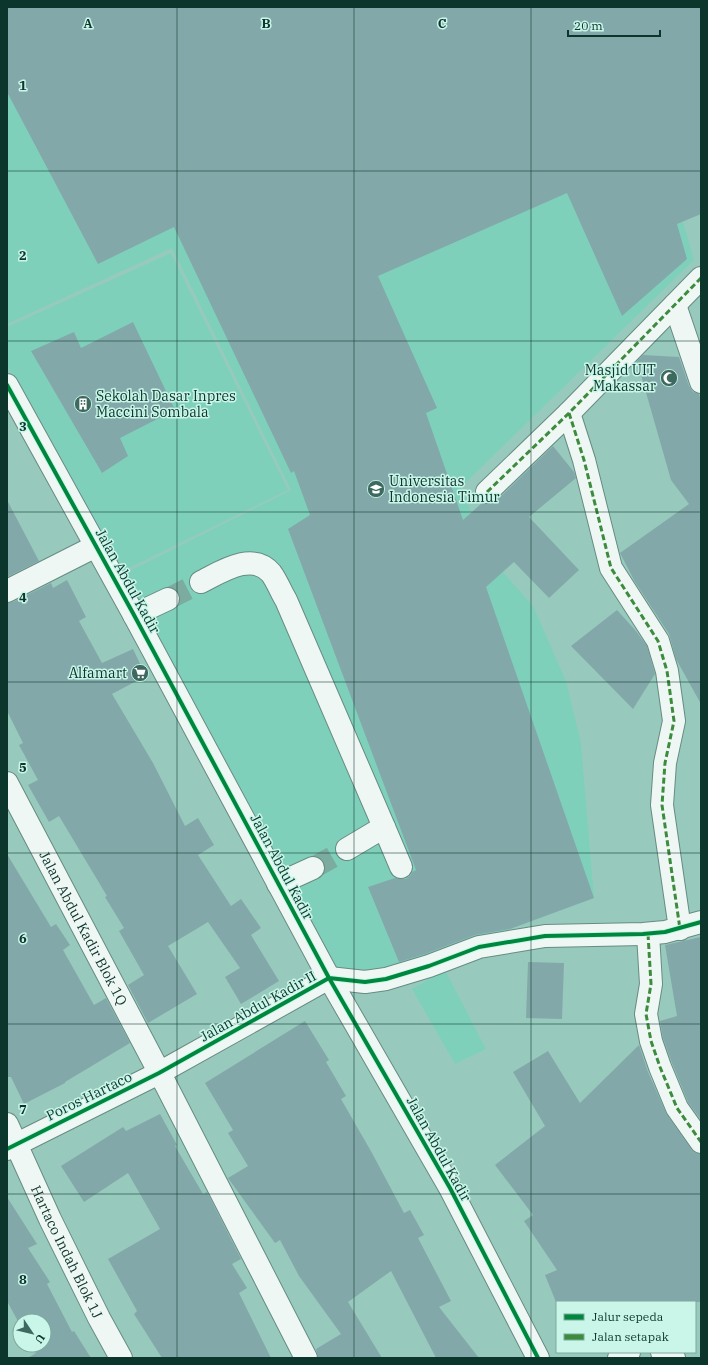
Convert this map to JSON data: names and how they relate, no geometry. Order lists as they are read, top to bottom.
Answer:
{
  "streets": {
    "street": [
      "Jalan Abdul Kadir",
      "Jalan Abdul Kadir Blok 1Q",
      "Jalan Abdul Kadir II",
      "Poros Hartaco",
      "Hartaco Indah Blok 1J"
    ]
  },
  "crossings": [
    ["Jalan Abdul Kadir", "Jalan Abdul Kadir II"],
    ["Jalan Abdul Kadir Blok 1Q", "Jalan Abdul Kadir II"],
    ["Jalan Abdul Kadir Blok 1Q", "Poros Hartaco"],
    ["Jalan Abdul Kadir II", "Poros Hartaco"],
    ["Poros Hartaco", "Hartaco Indah Blok 1J"]
  ],
  "places": {
    "mosque": ["Masjid UIT Makassar"],
    "building": ["Sekolah Dasar Inpres Maccini Sombala"],
    "school or university": ["Universitas Indonesia Timur"],
    "supermarket": ["Alfamart"]
  },
  "legend": ["Jalur sepeda", "Jalan setapak"],
  "scale_bar": "20 m",
  "north": "bottom right",
  "grid": {
    "columns": ["A", "B", "C"],
    "rows": [
      "1",
      "2",
      "3",
      "4",
      "5",
      "6",
      "7",
      "8"
    ]
  }
}
